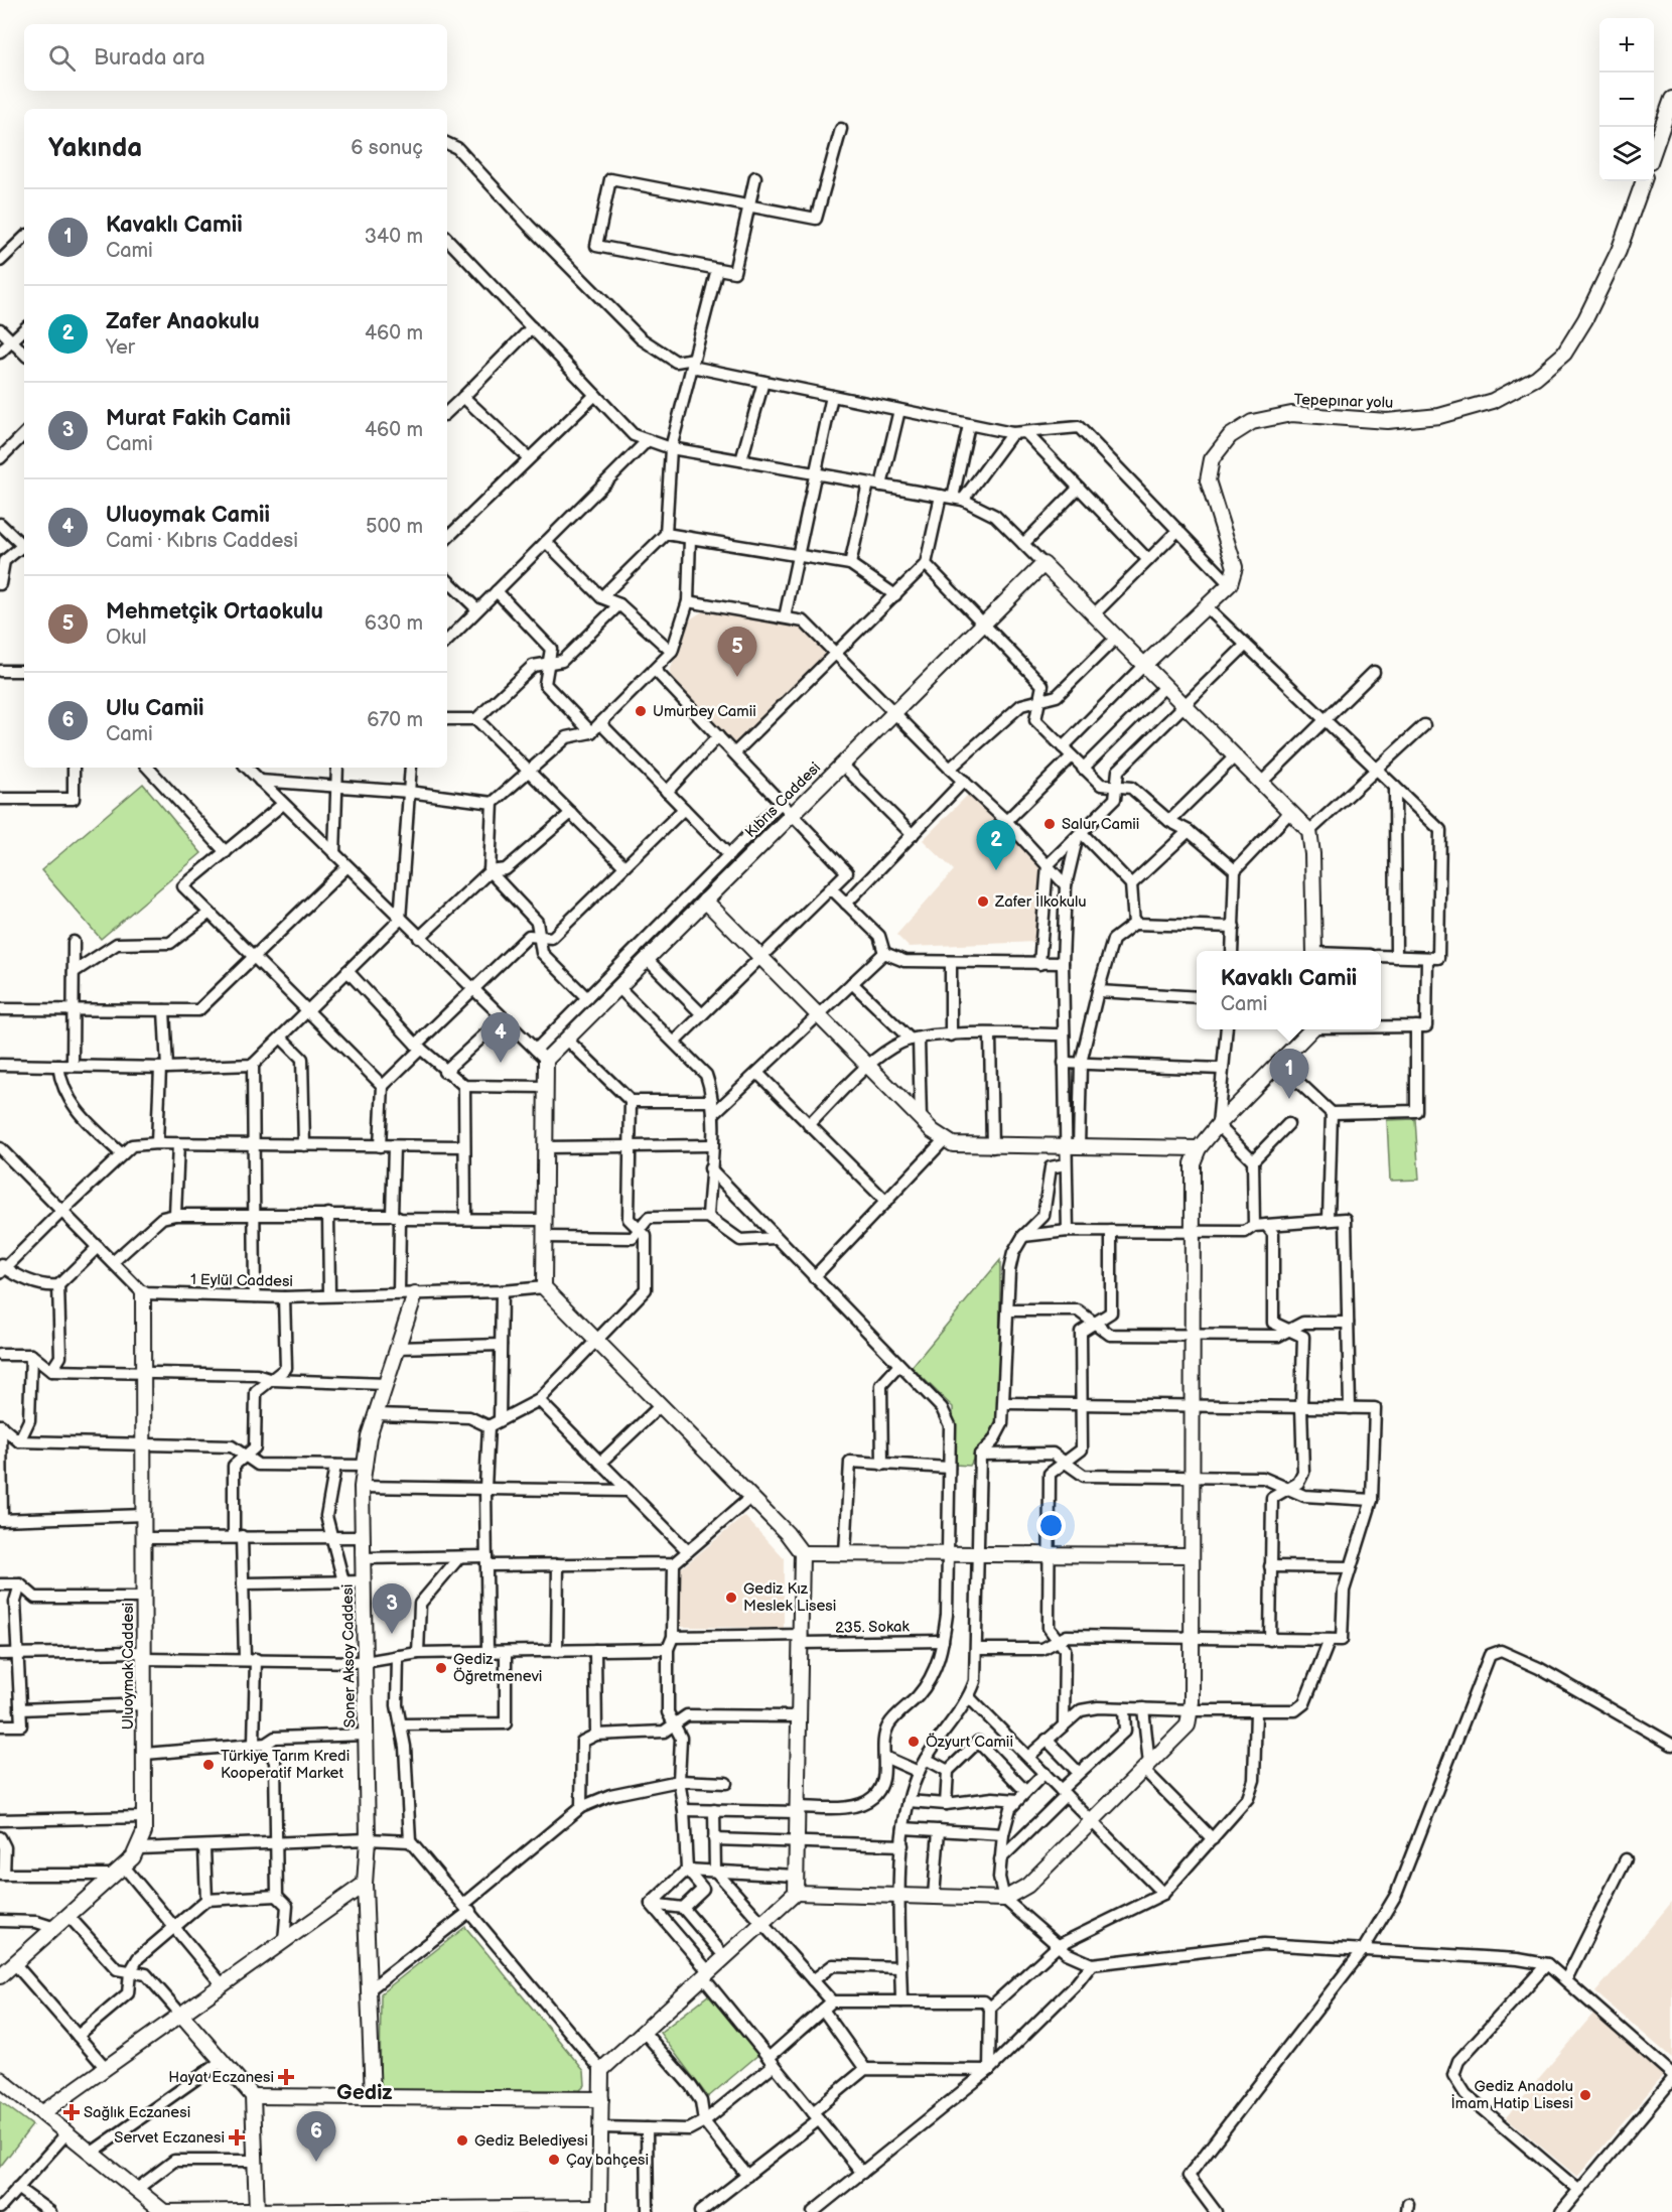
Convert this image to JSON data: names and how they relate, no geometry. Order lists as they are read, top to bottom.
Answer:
{
  "streets": {
    "street": [
      "Tepepınar yolu",
      "Kıbrıs Caddesi",
      "1 Eylül Caddesi",
      "235. Sokak",
      "Soner Aksoy Caddesi",
      "Uluoymak Caddesi"
    ]
  },
  "crossings": [
    ["1 Eylül Caddesi", "Soner Aksoy Caddesi"],
    ["1 Eylül Caddesi", "Uluoymak Caddesi"]
  ],
  "districts": ["Gediz"],
  "places": {
    "other": [
      "Umurbey Camii",
      "Salur Camii",
      "Zafer İlkokulu",
      "Gediz Kız Meslek Lisesi",
      "Gediz Öğretmenevi",
      "Özyurt Camii",
      "Türkiye Tarım Kredi Kooperatif Market",
      "Gediz Anadolu İmam Hatip Lisesi",
      "Gediz Belediyesi",
      "Çay bahçesi"
    ],
    "health": ["Hayat Eczanesi", "Sağlık Eczanesi", "Servet Eczanesi"]
  },
  "page": {
    "map_buttons": ["+", "−"],
    "search": "Burada ara",
    "heading": ["Yakında", "6 sonuç"],
    "list": [
      {
        "mark": "1",
        "name": "Kavaklı Camii",
        "note": "Cami",
        "value": "340 m"
      },
      {
        "mark": "2",
        "name": "Zafer Anaokulu",
        "note": "Yer",
        "value": "460 m"
      },
      {
        "mark": "3",
        "name": "Murat Fakih Camii",
        "note": "Cami",
        "value": "460 m"
      },
      {
        "mark": "4",
        "name": "Uluoymak Camii",
        "note": "Cami · Kıbrıs Caddesi",
        "value": "500 m"
      },
      {
        "mark": "5",
        "name": "Mehmetçik Ortaokulu",
        "note": "Okul",
        "value": "630 m"
      },
      {
        "mark": "6",
        "name": "Ulu Camii",
        "note": "Cami",
        "value": "670 m"
      }
    ],
    "pins": [
      "5",
      "2",
      "4",
      "1",
      "3",
      "6"
    ],
    "popup": ["Kavaklı Camii", "Cami"]
  }
}
